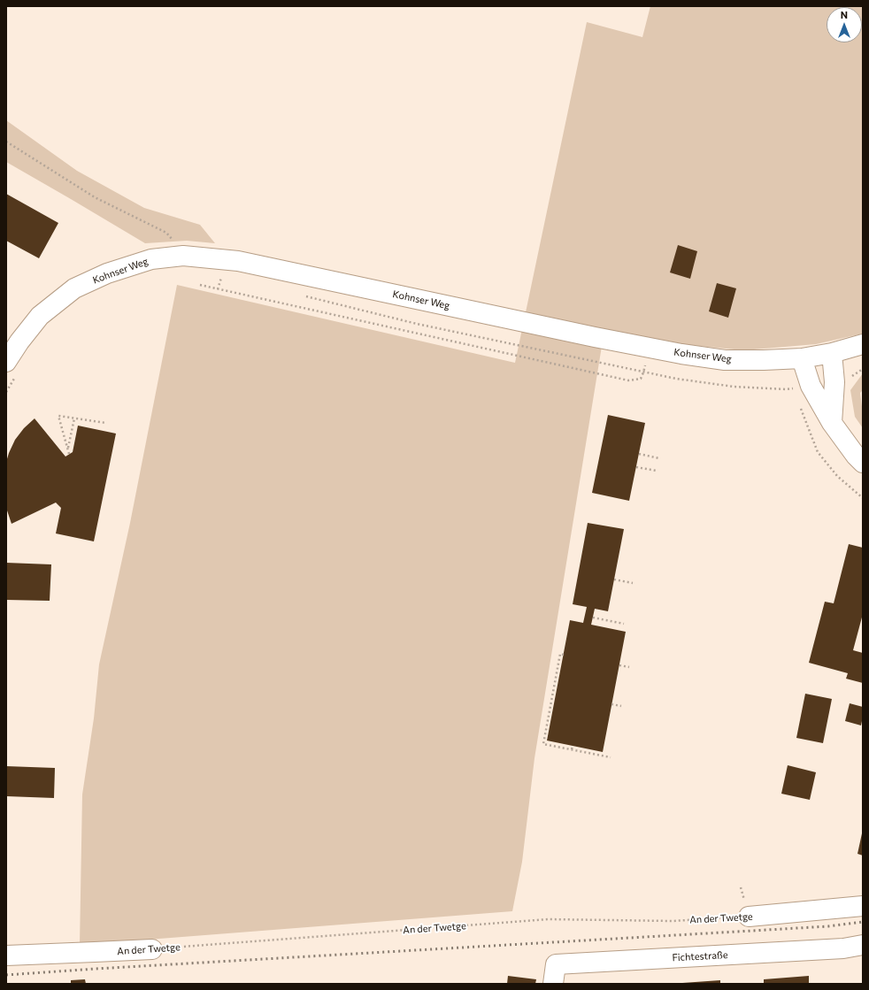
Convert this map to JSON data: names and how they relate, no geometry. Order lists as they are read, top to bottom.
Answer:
{
  "streets": {
    "street": ["Kohnser Weg", "An der Twetge", "Fichtestraße"]
  },
  "north": "top"
}
